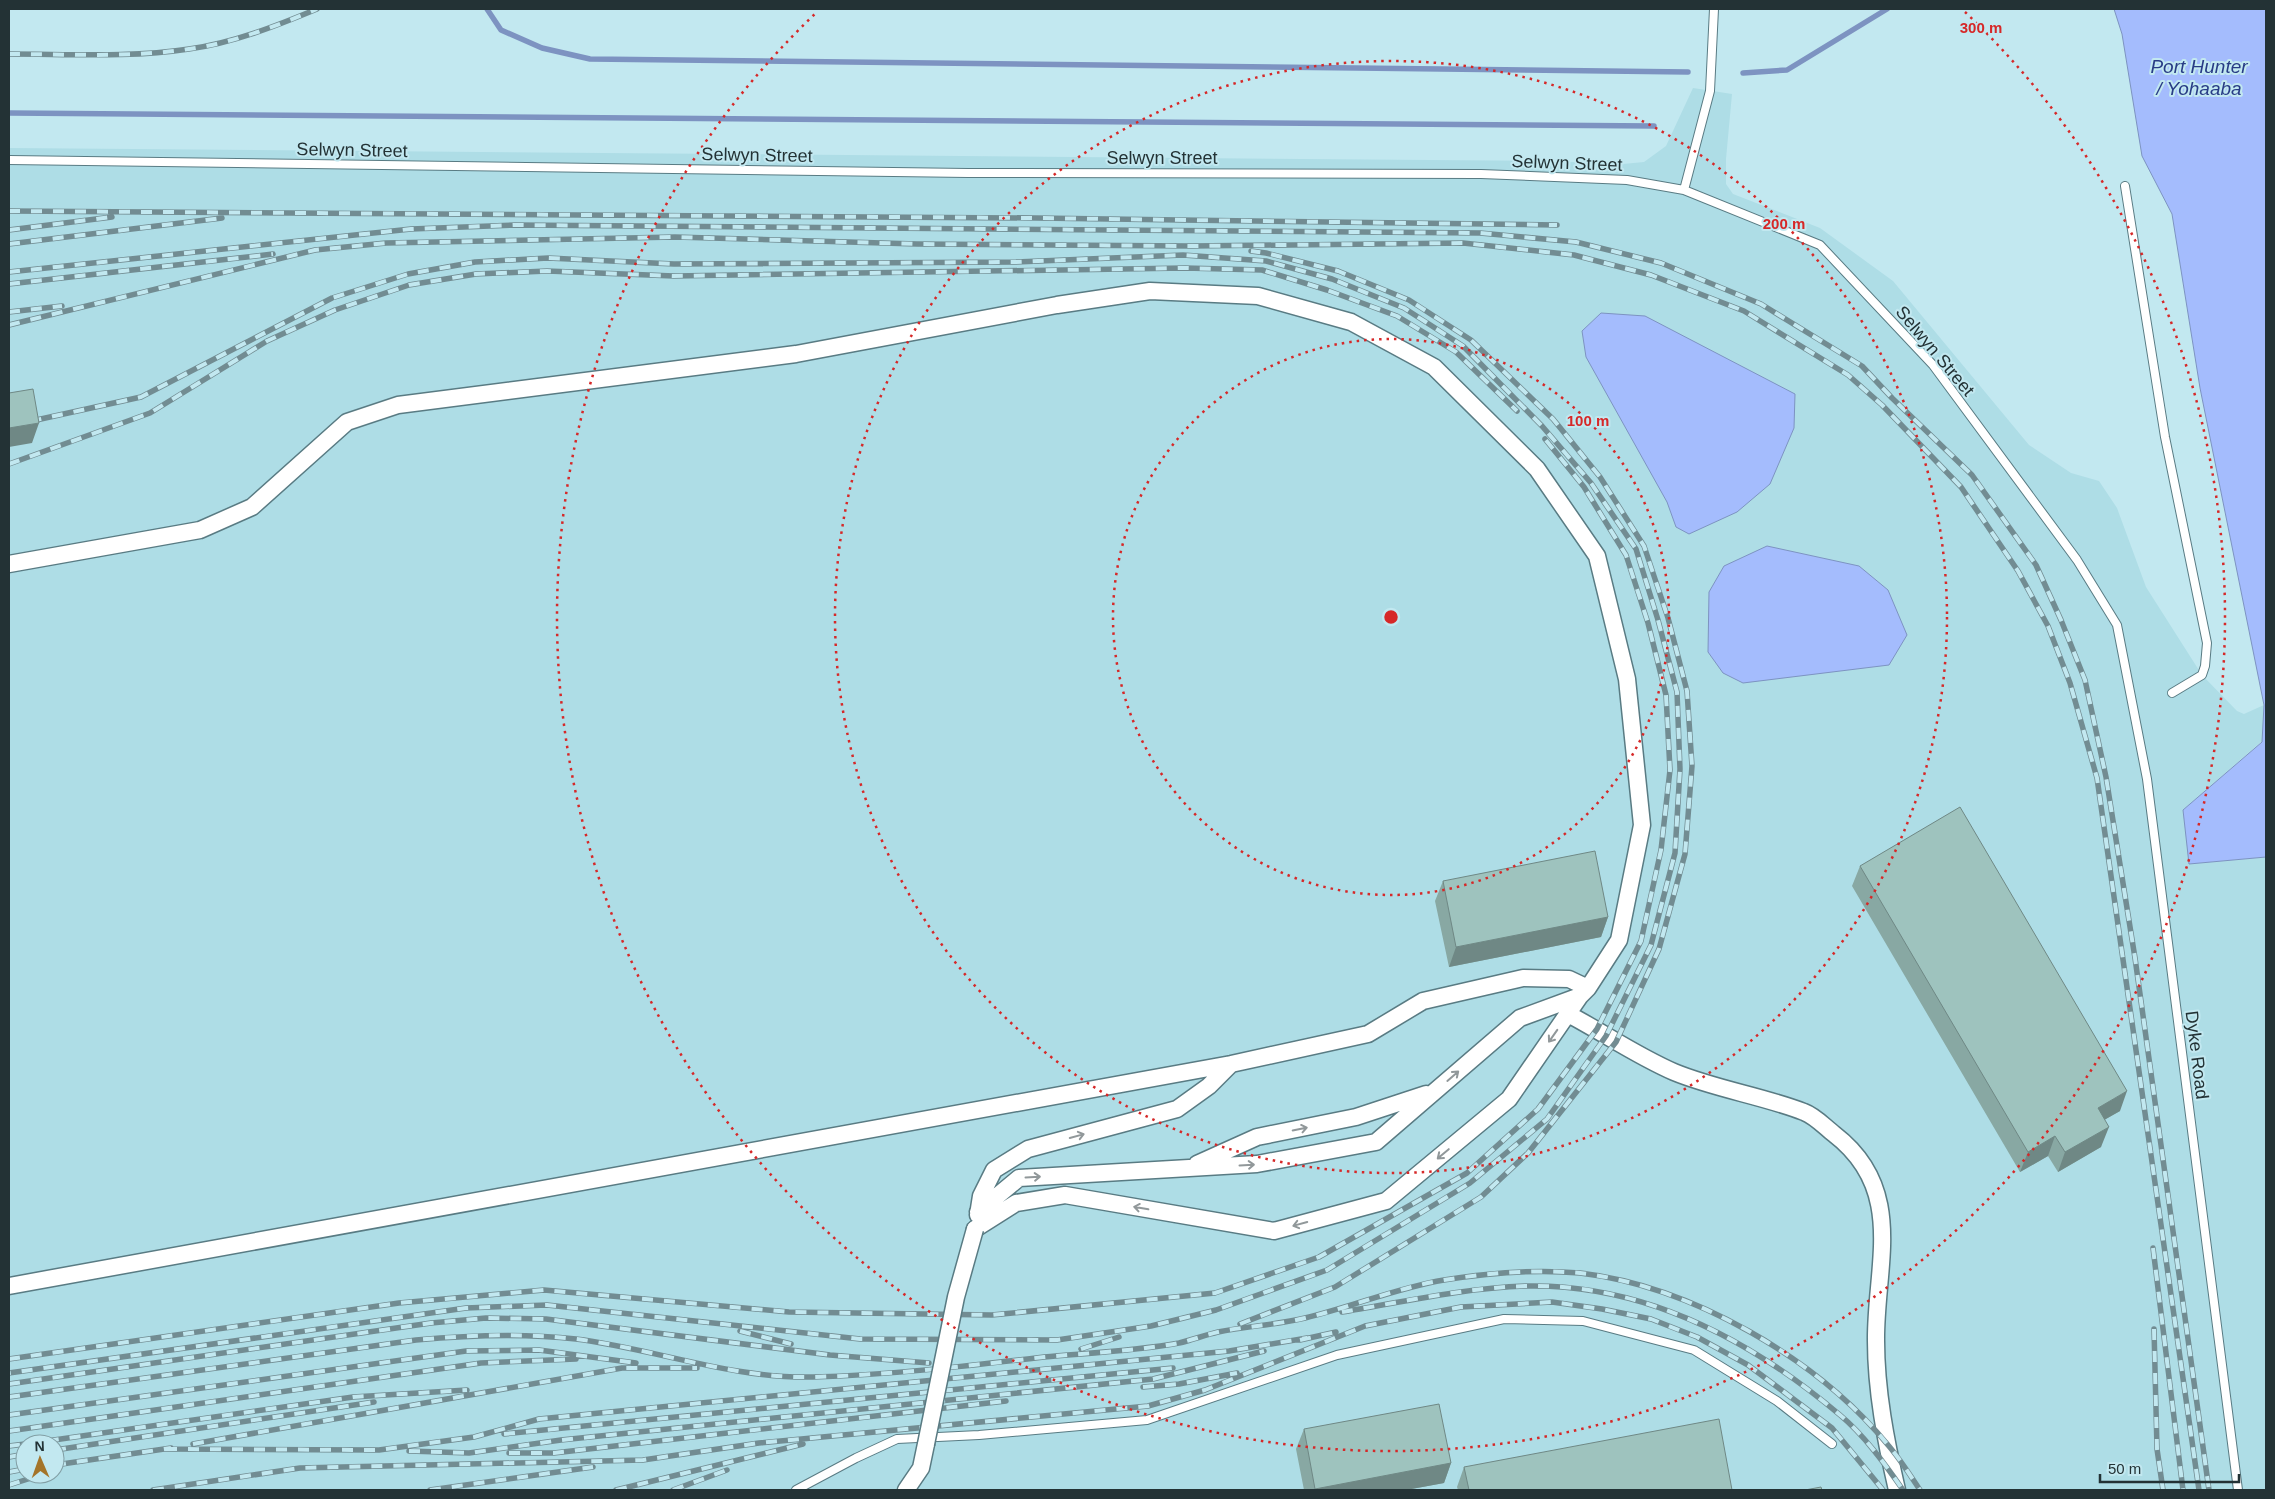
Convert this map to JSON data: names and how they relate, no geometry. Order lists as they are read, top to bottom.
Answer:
{
  "streets": {
    "lane": ["Selwyn Street", "Dyke Road"]
  },
  "crossings": [
    ["Selwyn Street", "Dyke Road"]
  ],
  "water": ["Port Hunter / Yohaaba"],
  "scale_bar": "50 m",
  "north": "top",
  "rings": ["300 m", "200 m", "100 m"]
}
